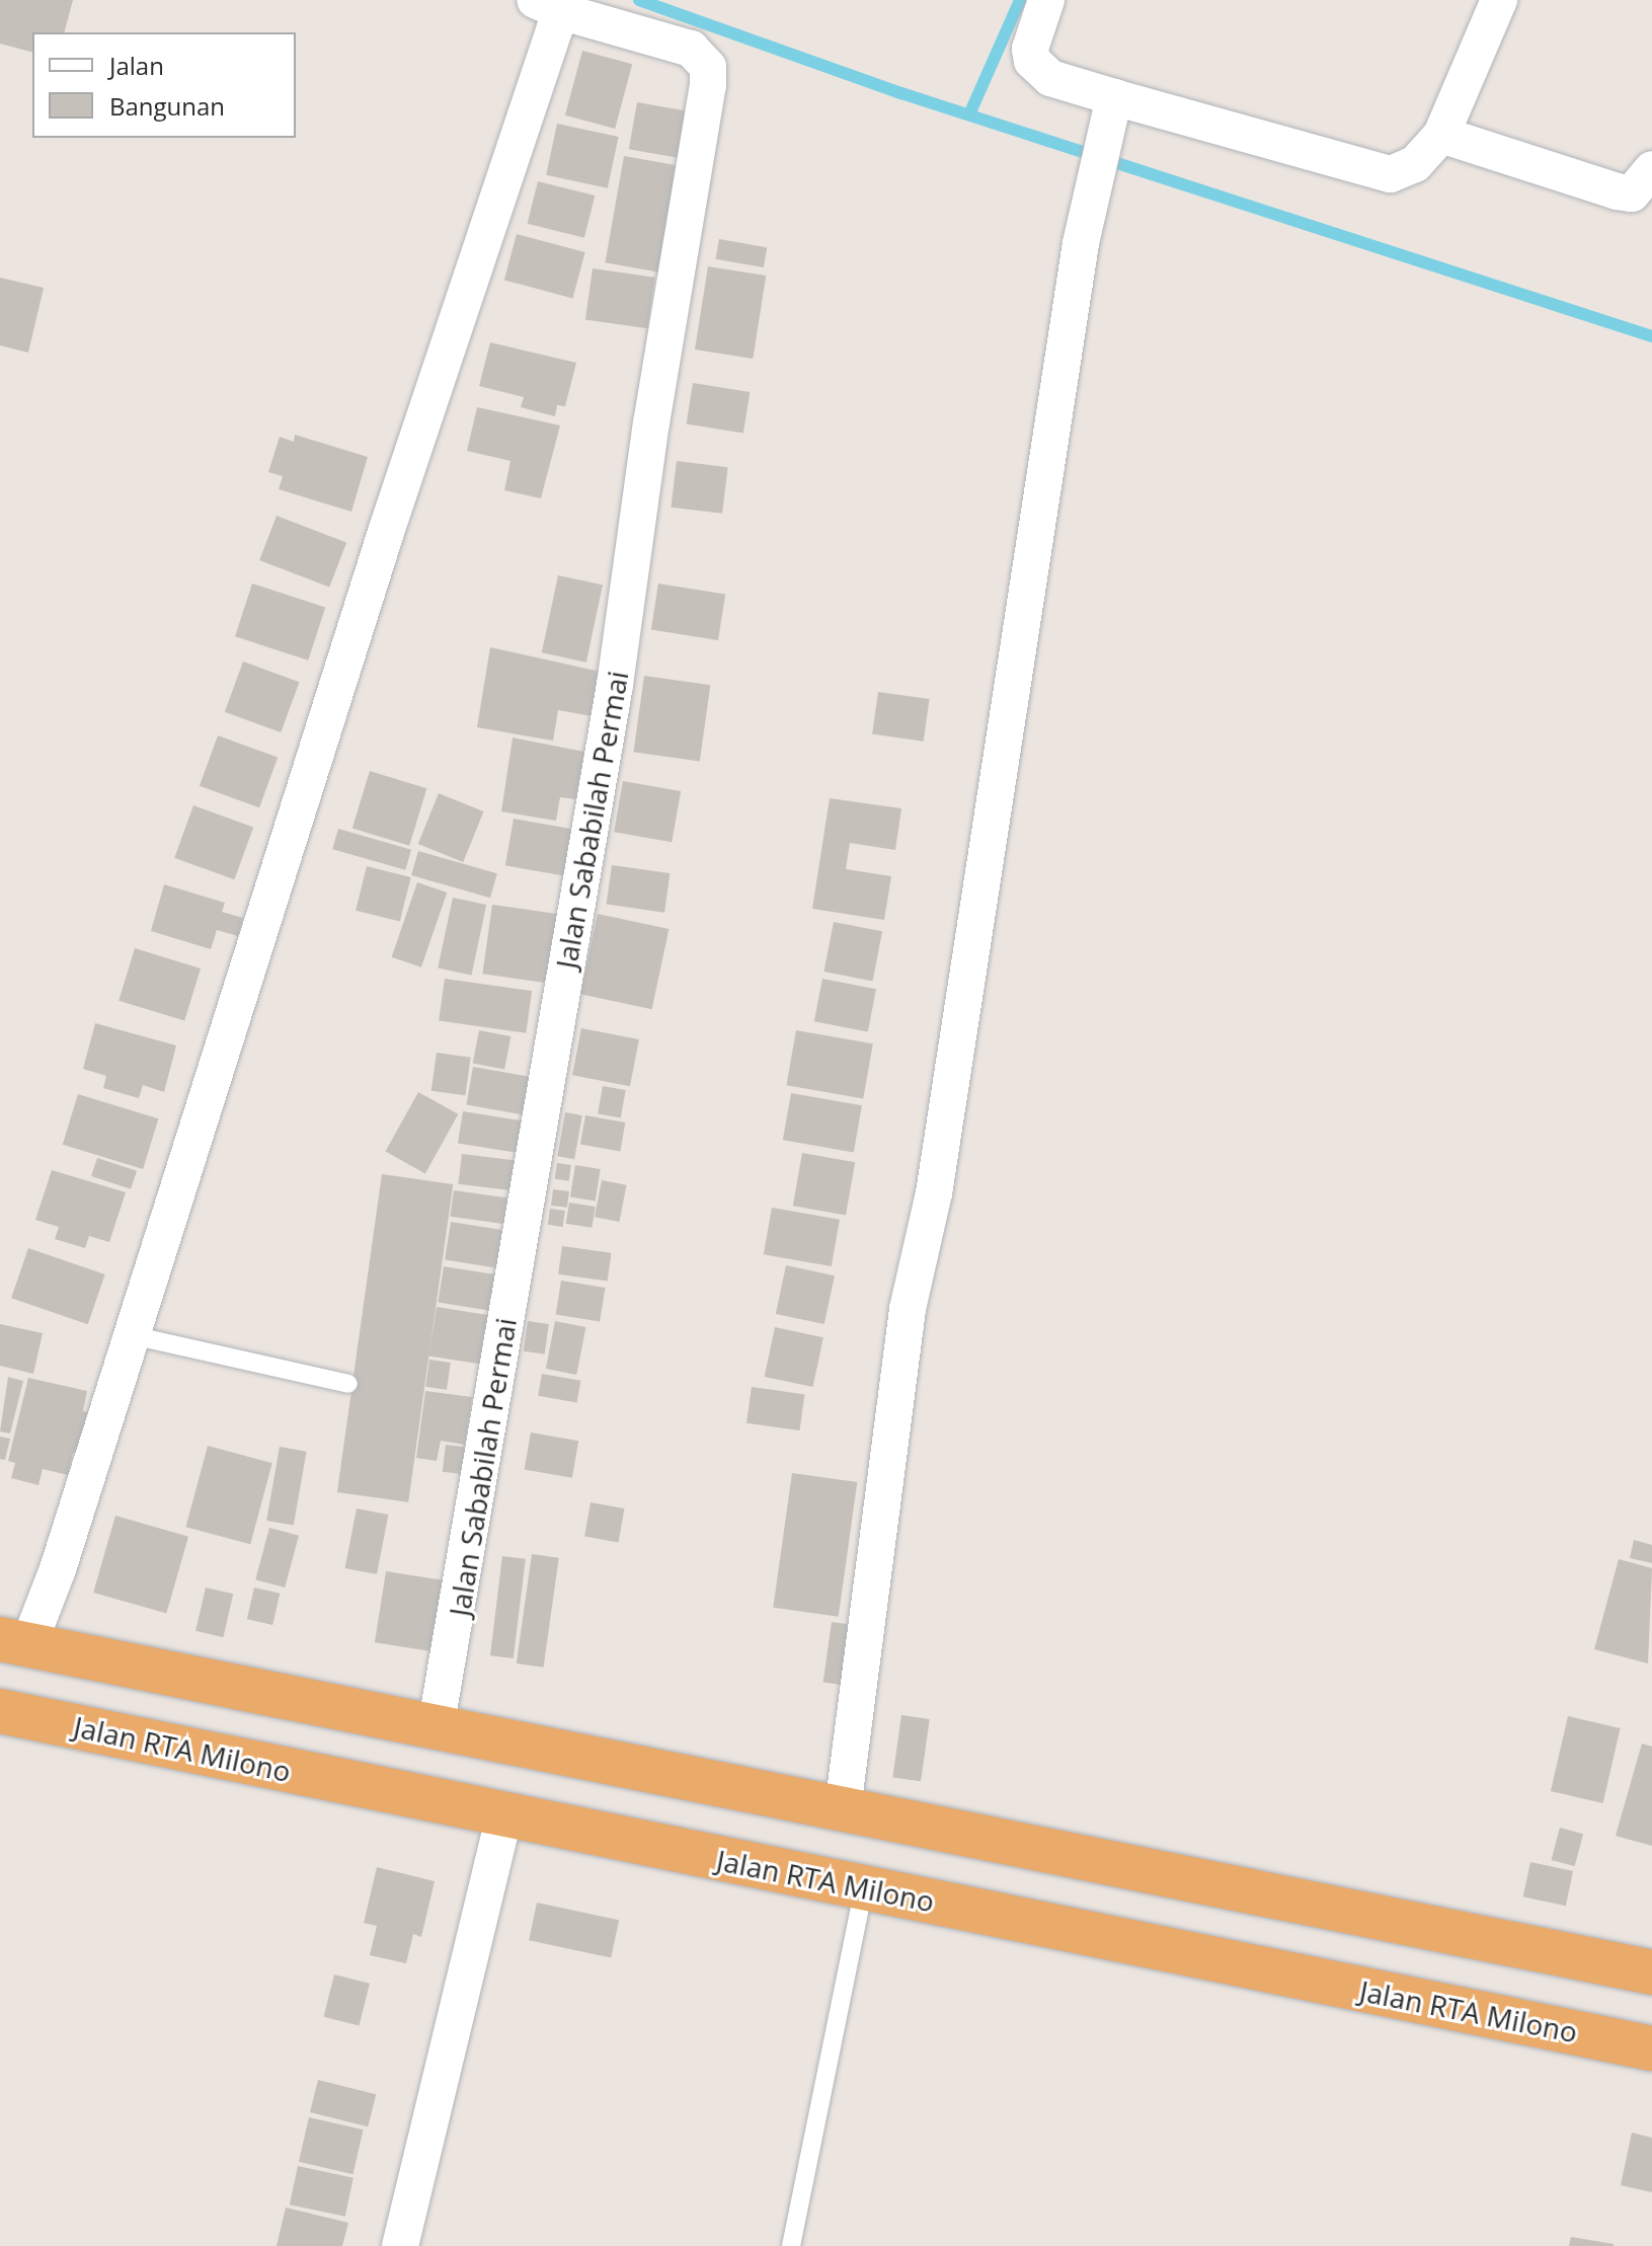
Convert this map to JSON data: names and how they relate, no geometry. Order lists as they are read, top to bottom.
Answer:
{
  "streets": {
    "highway": ["Jalan RTA Milono"],
    "street": ["Jalan Sababilah Permai"]
  },
  "legend": ["Jalan", "Bangunan"]
}
